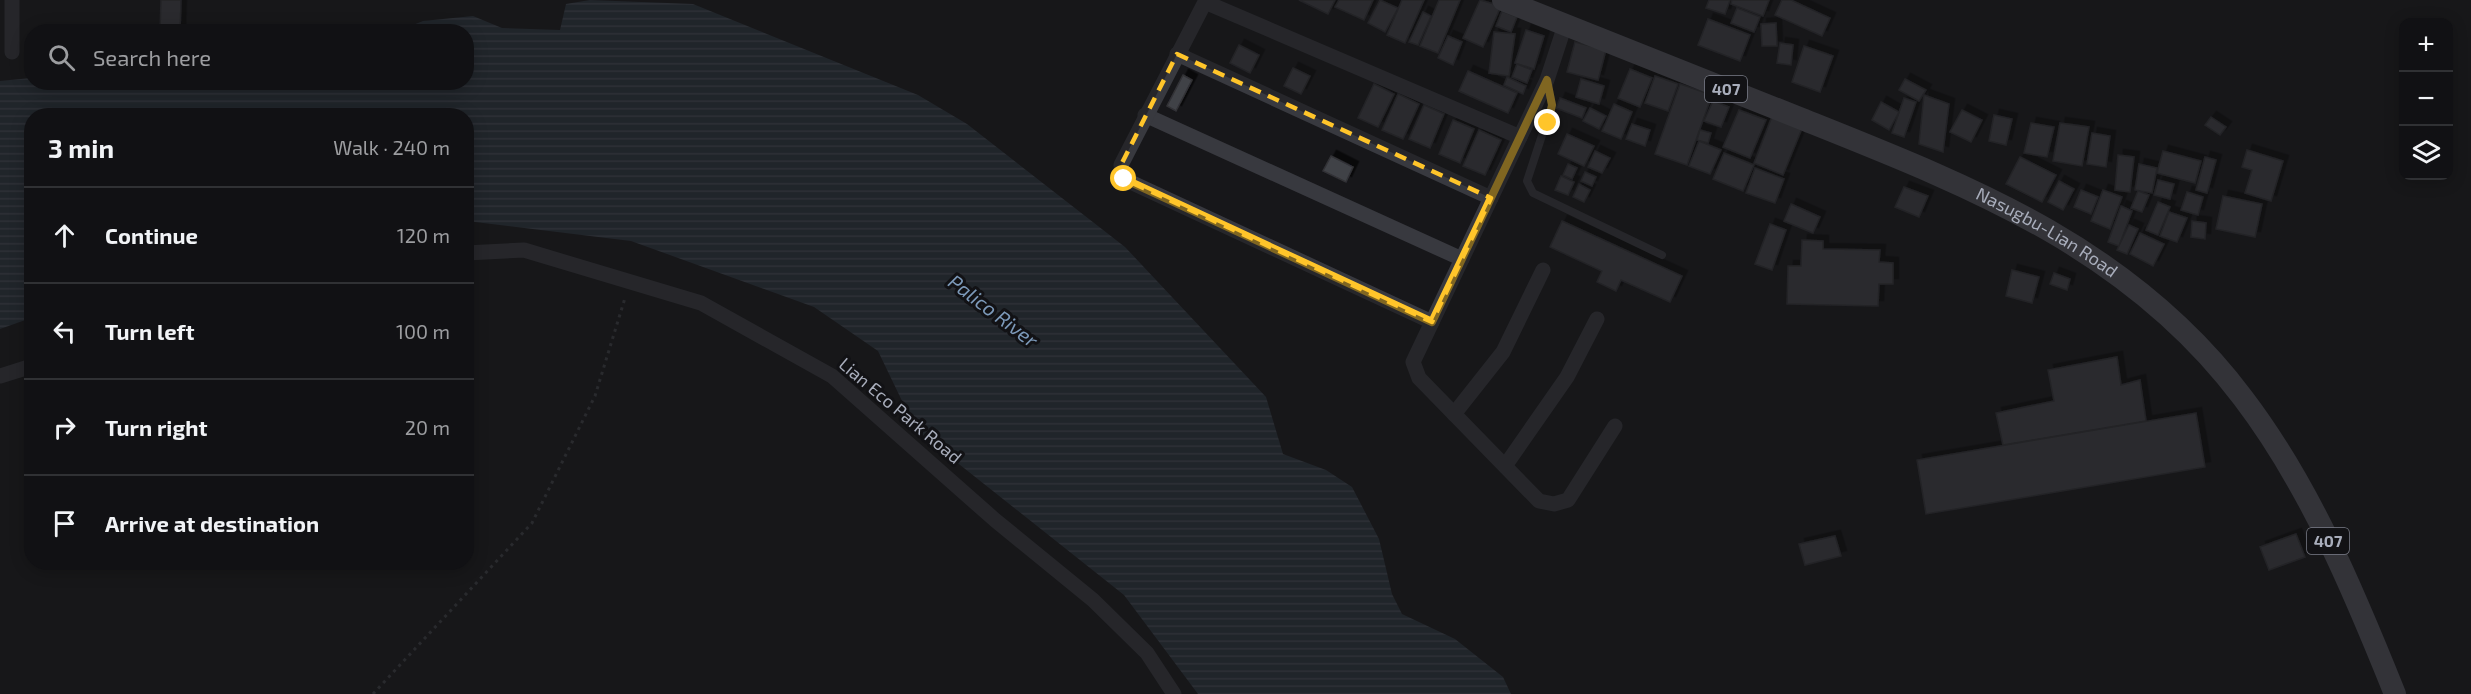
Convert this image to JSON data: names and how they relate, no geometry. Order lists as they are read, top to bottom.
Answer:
{
  "streets": {
    "main road": ["407", "Nasugbu-Lian Road"],
    "street": ["Lian Eco Park Road"]
  },
  "water": ["Palico River"],
  "page": {
    "map_buttons": ["+", "−"],
    "search": "Search here",
    "heading": ["3 min", "Walk · 240 m"],
    "list": [
      ["Continue", "120 m"],
      ["Turn left", "100 m"],
      ["Turn right", "20 m"],
      "Arrive at destination"
    ]
  }
}
